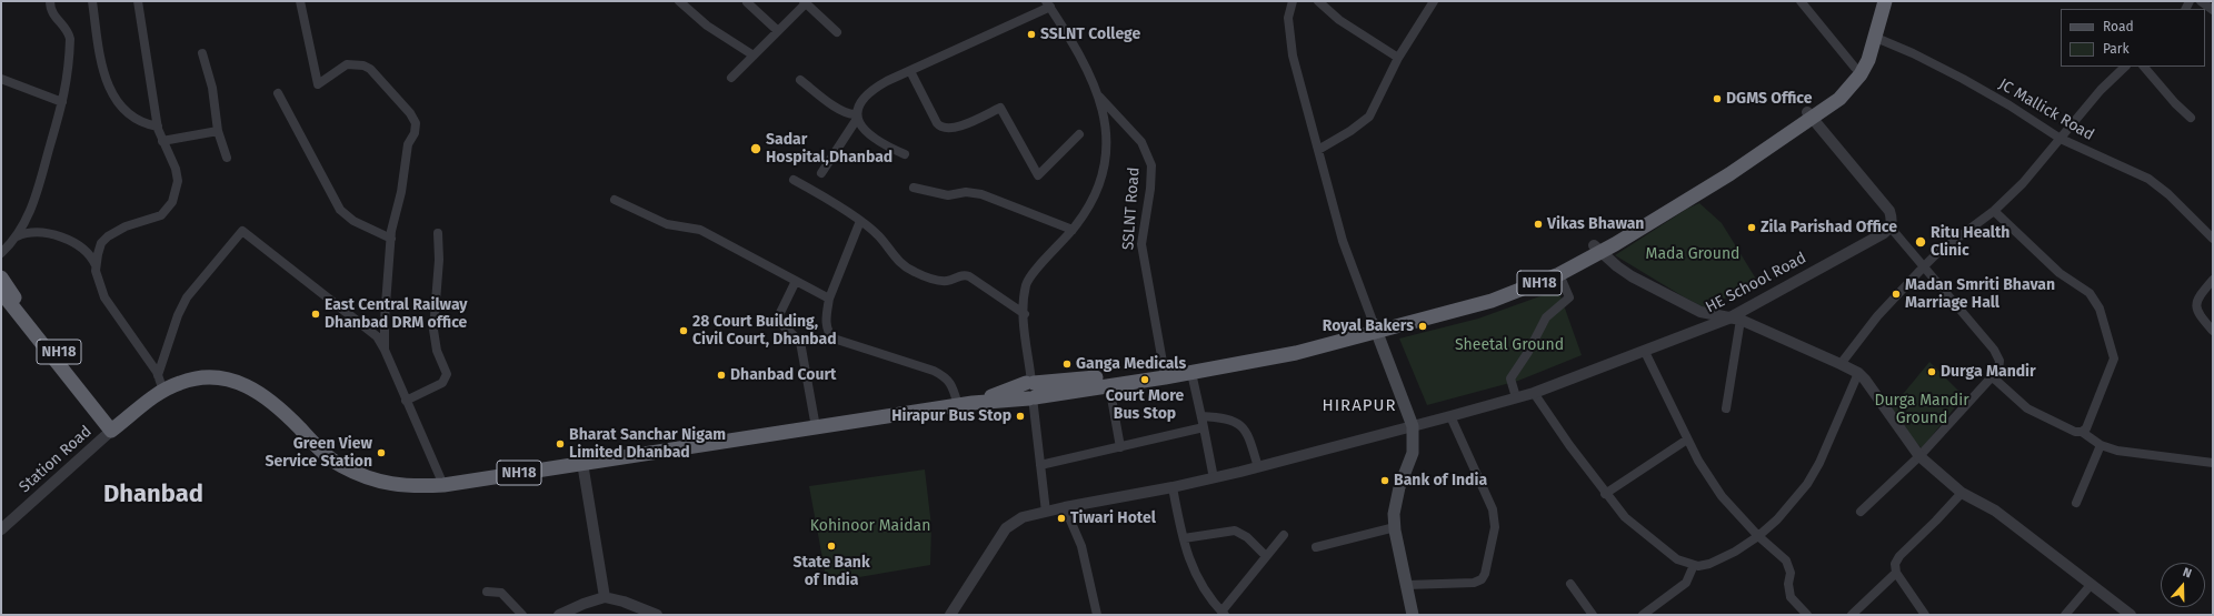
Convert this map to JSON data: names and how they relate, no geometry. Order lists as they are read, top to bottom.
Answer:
{
  "streets": {
    "highway": ["NH18"],
    "street": [
      "JC Mallick Road",
      "SSLNT Road",
      "HE School Road",
      "Station Road"
    ]
  },
  "crossings": [
    ["JC Mallick Road", "NH18"],
    ["SSLNT Road", "NH18"],
    ["NH18", "Station Road"]
  ],
  "districts": ["HIRAPUR", "Dhanbad"],
  "parks": [
    "Mada Ground",
    "Sheetal Ground",
    "Durga Mandir Ground",
    "Kohinoor Maidan"
  ],
  "places": [
    "SSLNT College",
    "DGMS Office",
    "Sadar Hospital,Dhanbad",
    "Vikas Bhawan",
    "Zila Parishad Office",
    "Ritu Health Clinic",
    "Madan Smriti Bhavan Marriage Hall",
    "East Central Railway Dhanbad DRM office",
    "Royal Bakers",
    "28 Court Building, Civil Court, Dhanbad",
    "Ganga Medicals",
    "Durga Mandir",
    "Dhanbad Court",
    "Court More Bus Stop",
    "Hirapur Bus Stop",
    "Bharat Sanchar Nigam Limited Dhanbad",
    "Green View Service Station",
    "Bank of India",
    "Tiwari Hotel",
    "State Bank of India"
  ],
  "legend": ["Road", "Park"],
  "north": "top"
}
